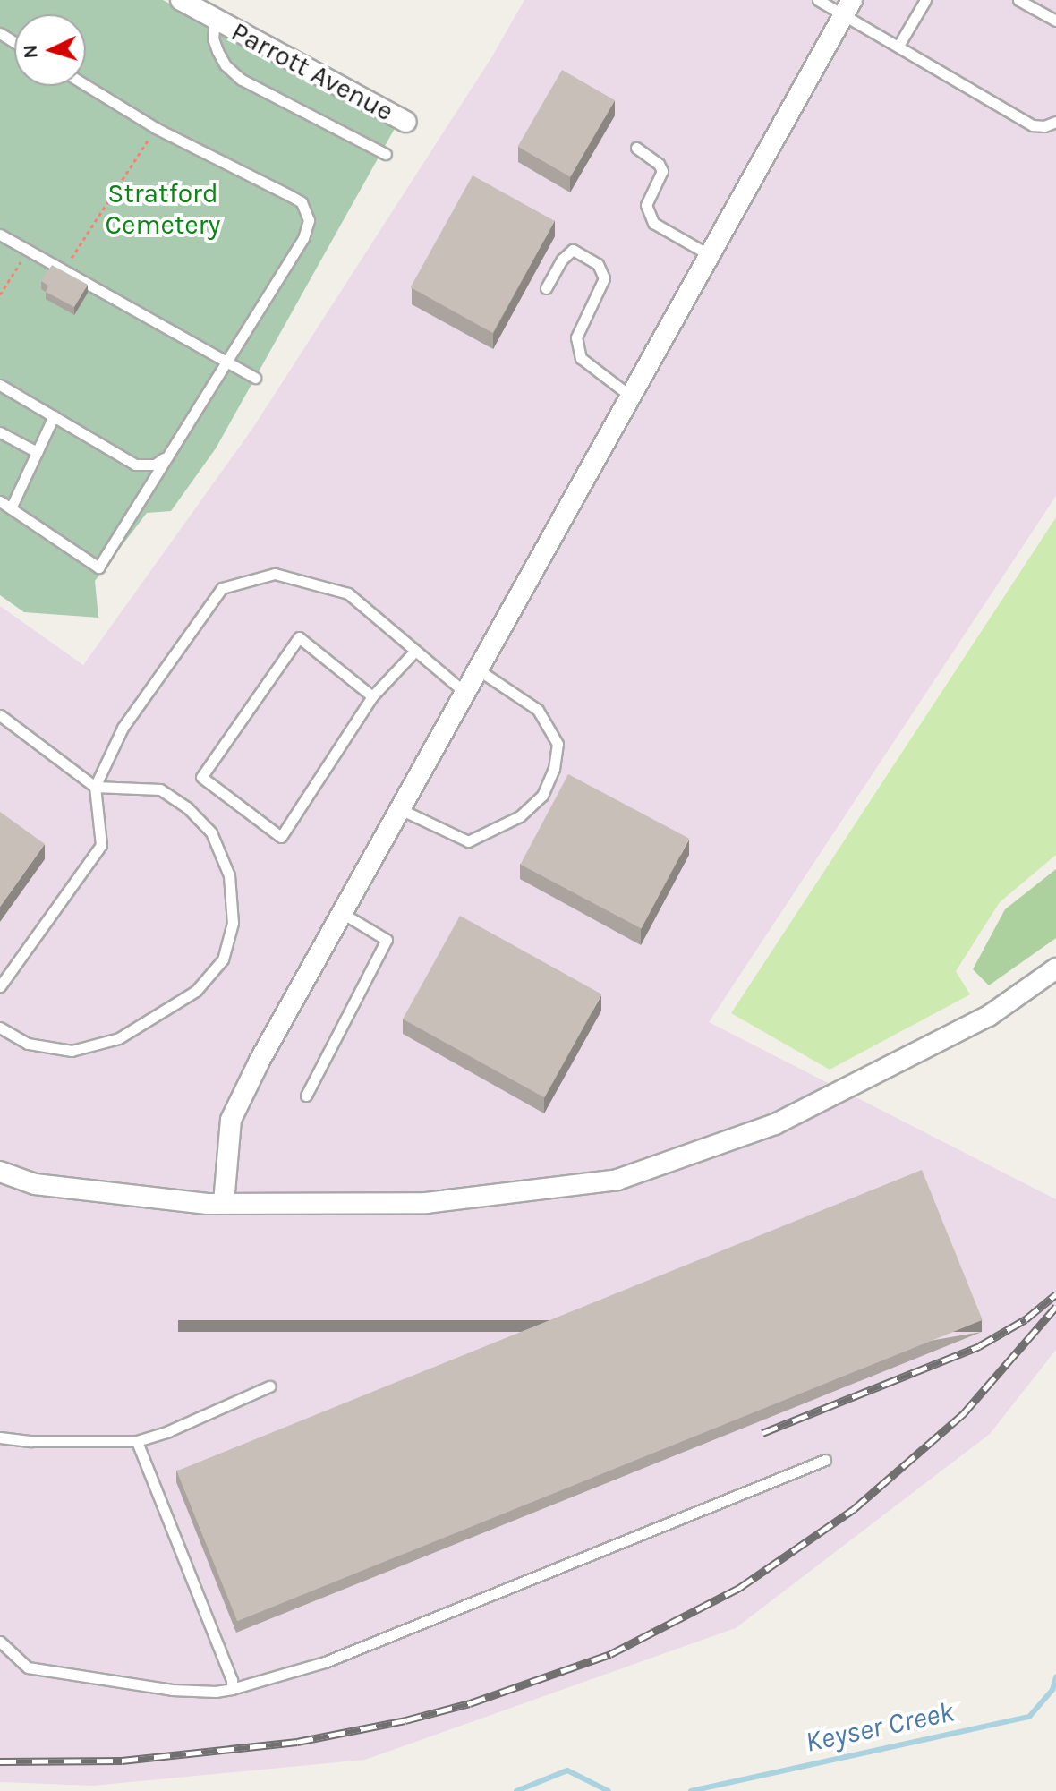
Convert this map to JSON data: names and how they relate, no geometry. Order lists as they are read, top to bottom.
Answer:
{
  "streets": {
    "street": ["Parrott Avenue"]
  },
  "water": ["Keyser Creek"],
  "parks": ["Stratford Cemetery"],
  "north": "left"
}
